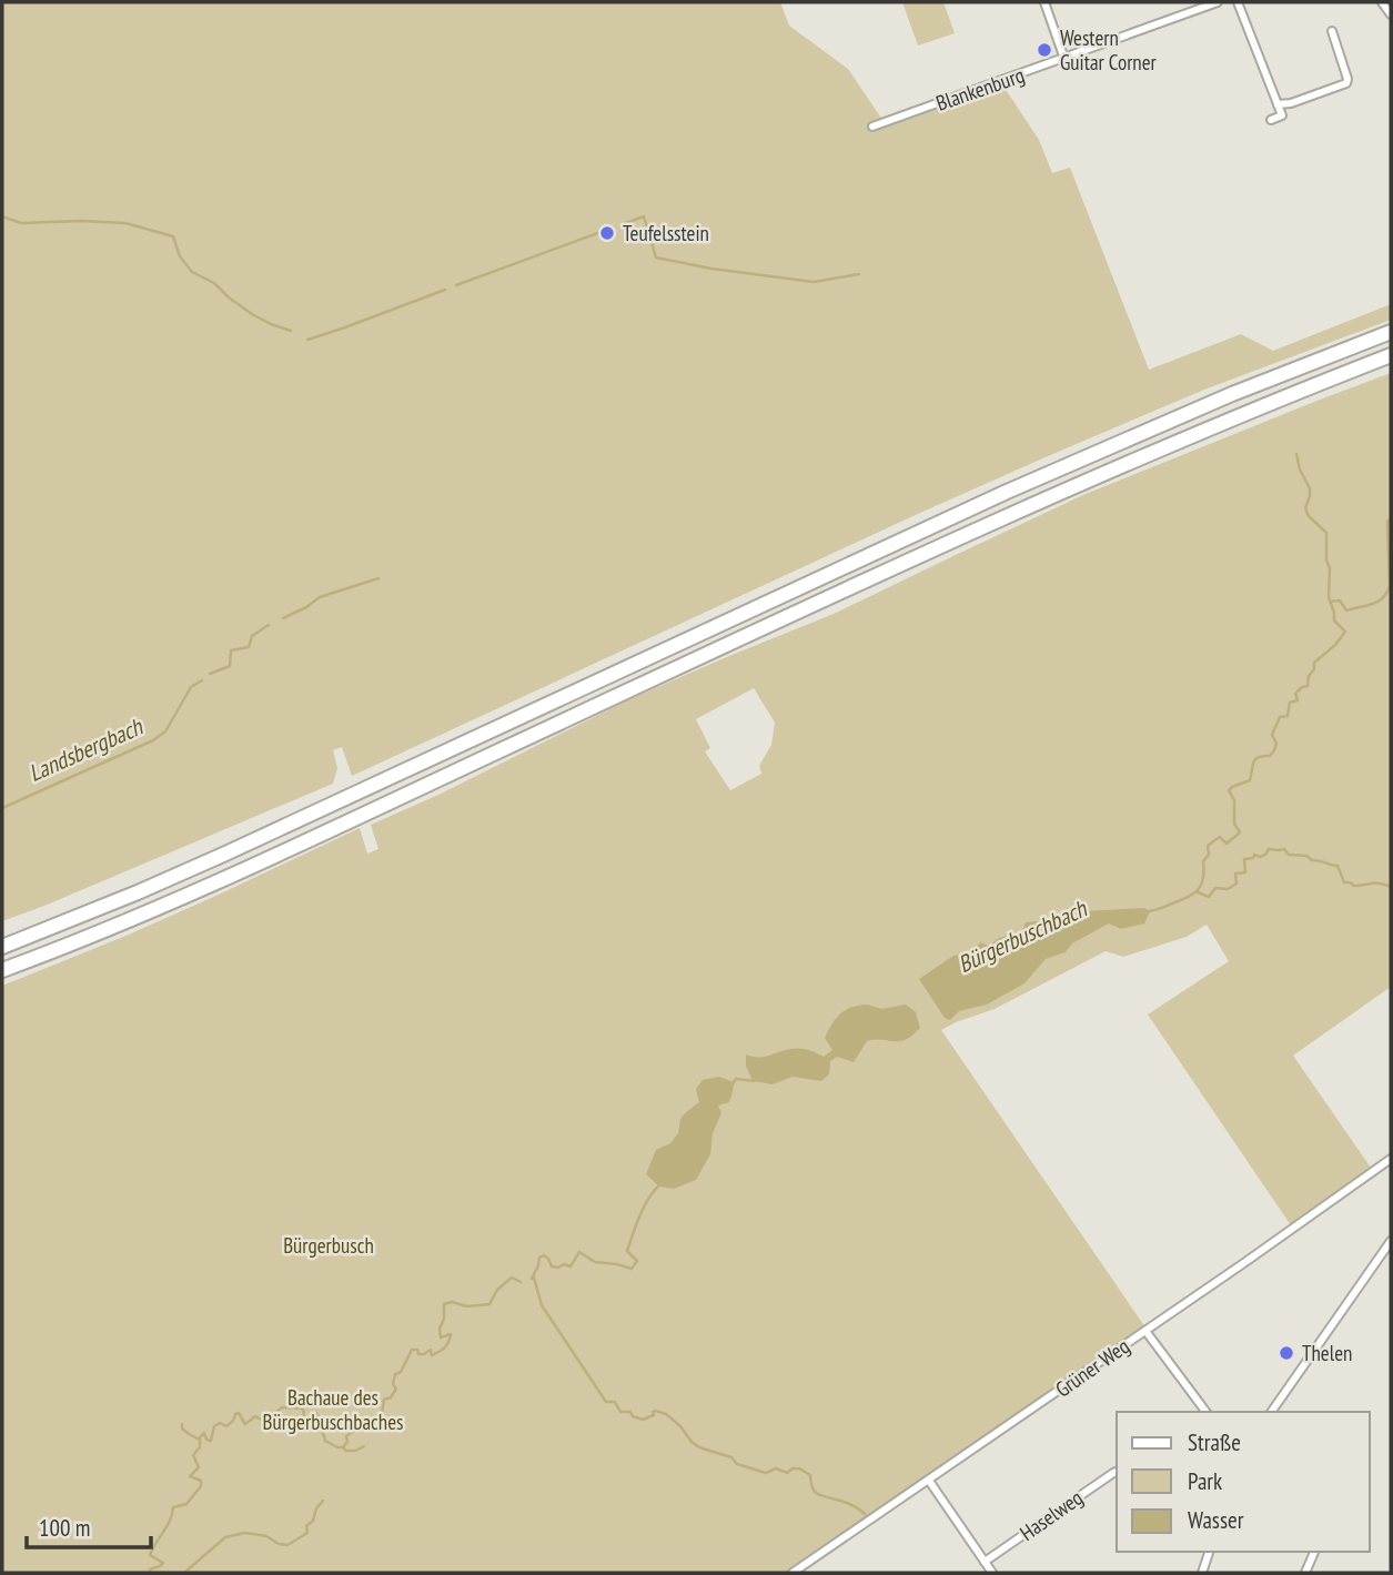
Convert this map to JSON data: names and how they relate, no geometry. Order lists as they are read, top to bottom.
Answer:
{
  "streets": {
    "street": ["Blankenburg", "Grüner Weg", "Haselweg"]
  },
  "water": ["Landsbergbach", "Bürgerbuschbach"],
  "parks": ["Bürgerbusch", "Bachaue des Bürgerbuschbaches"],
  "places": ["Western Guitar Corner", "Teufelsstein", "Thelen"],
  "legend": ["Straße", "Park", "Wasser"],
  "scale_bar": "100 m"
}
